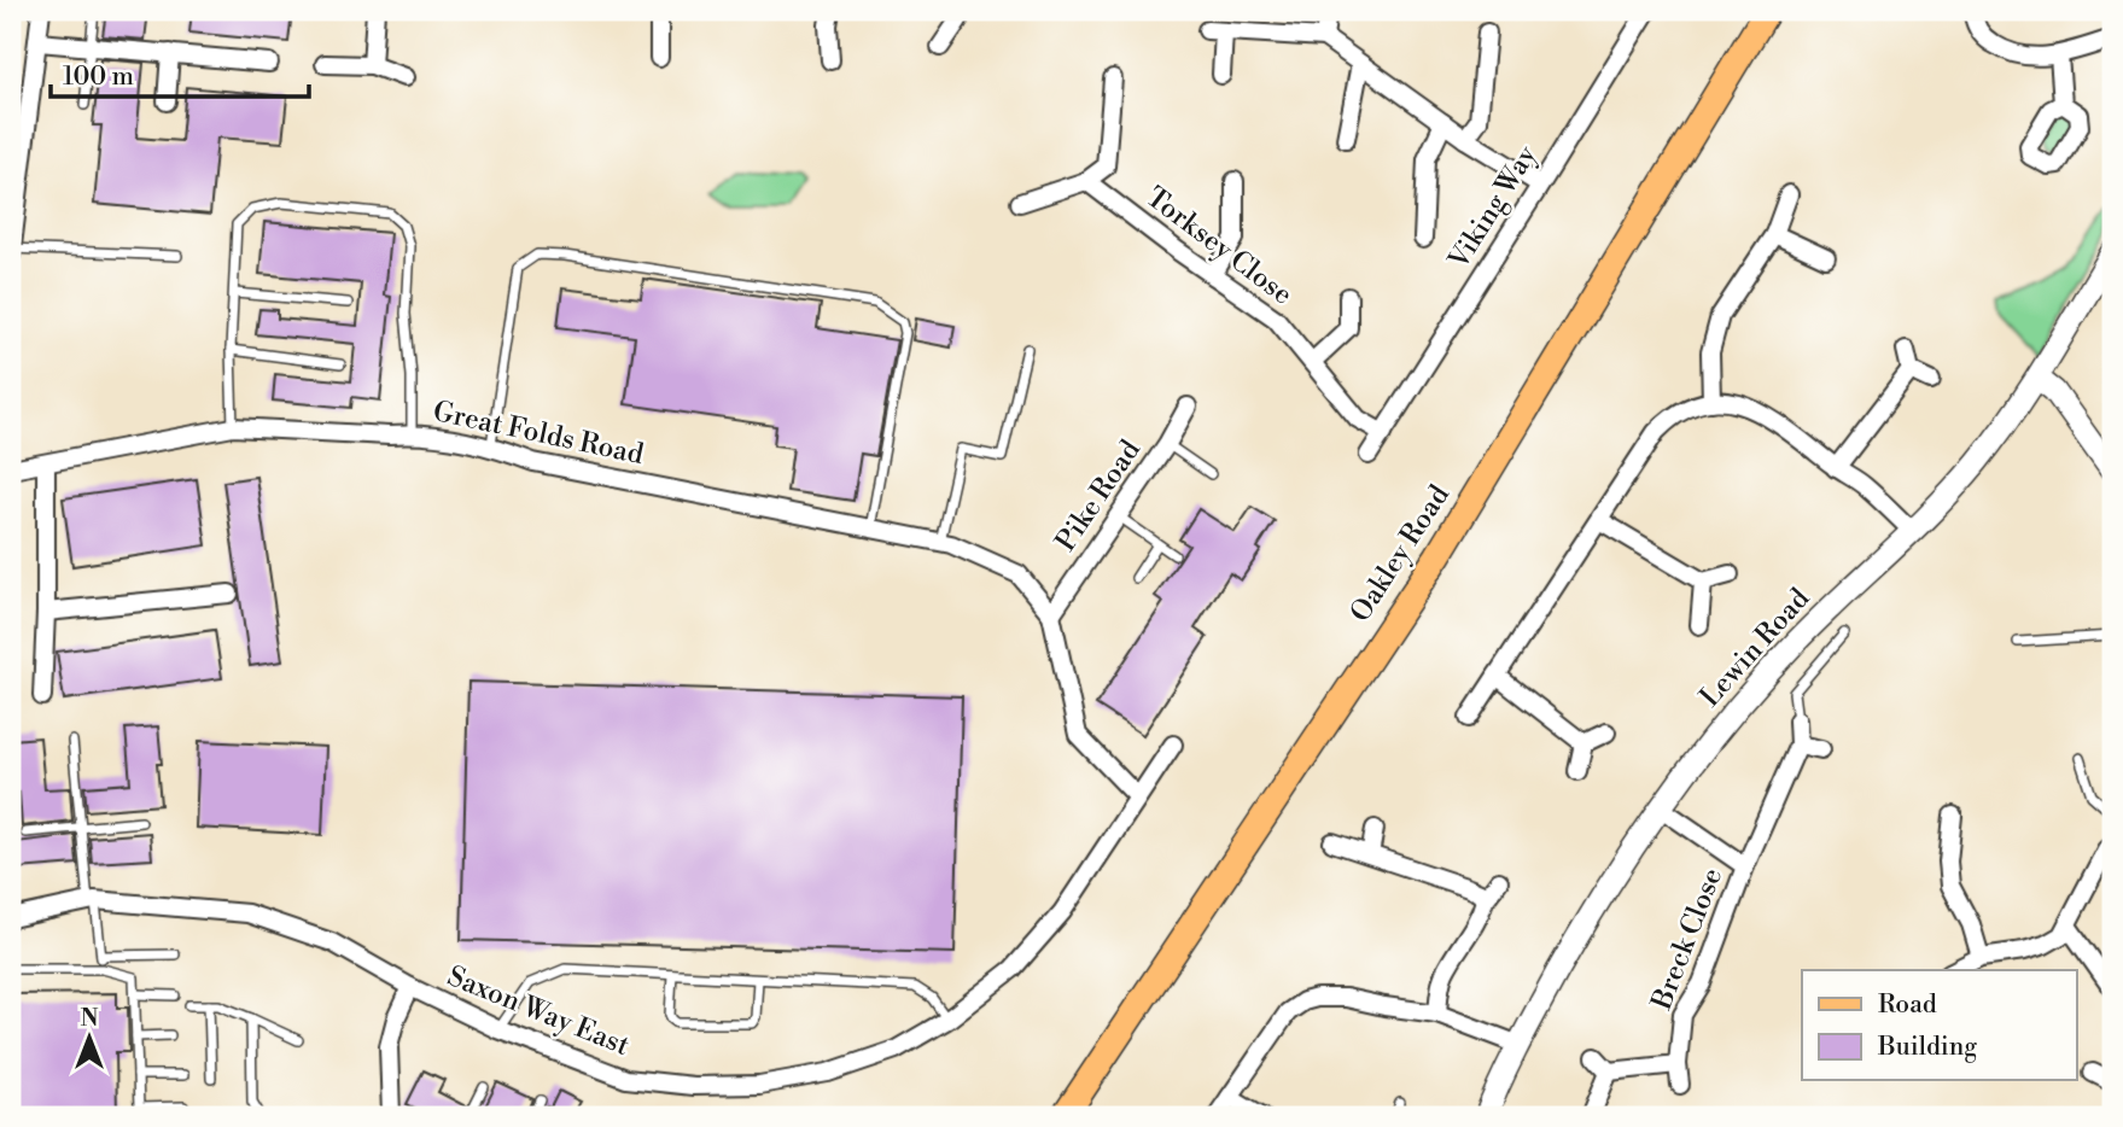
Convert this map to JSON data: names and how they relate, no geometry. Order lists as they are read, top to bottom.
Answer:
{
  "streets": {
    "main road": ["Oakley Road"],
    "street": [
      "Viking Way",
      "Torksey Close",
      "Great Folds Road",
      "Pike Road",
      "Lewin Road",
      "Breck Close",
      "Saxon Way East"
    ]
  },
  "crossings": [
    ["Viking Way", "Torksey Close"],
    ["Great Folds Road", "Pike Road"],
    ["Lewin Road", "Breck Close"]
  ],
  "legend": ["Road", "Building"],
  "scale_bar": "100 m",
  "north": "top"
}
